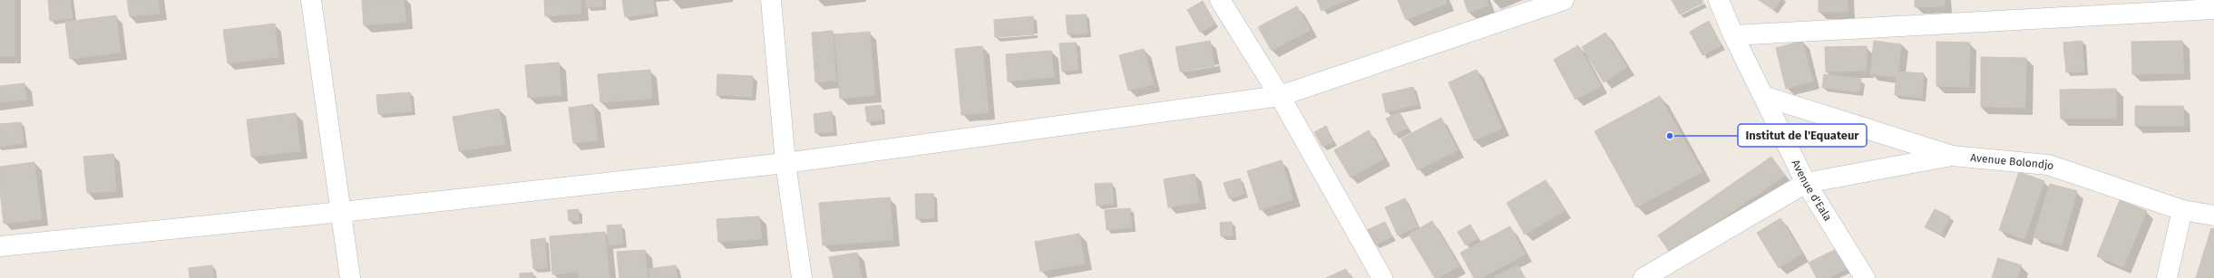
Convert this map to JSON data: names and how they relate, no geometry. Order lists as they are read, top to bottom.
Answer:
{
  "streets": {
    "street": ["Avenue Bolondjo", "Avenue d'Eala"]
  },
  "crossings": [
    ["Avenue Bolondjo", "Avenue d'Eala"]
  ],
  "places": ["Institut de l'Equateur"]
}
